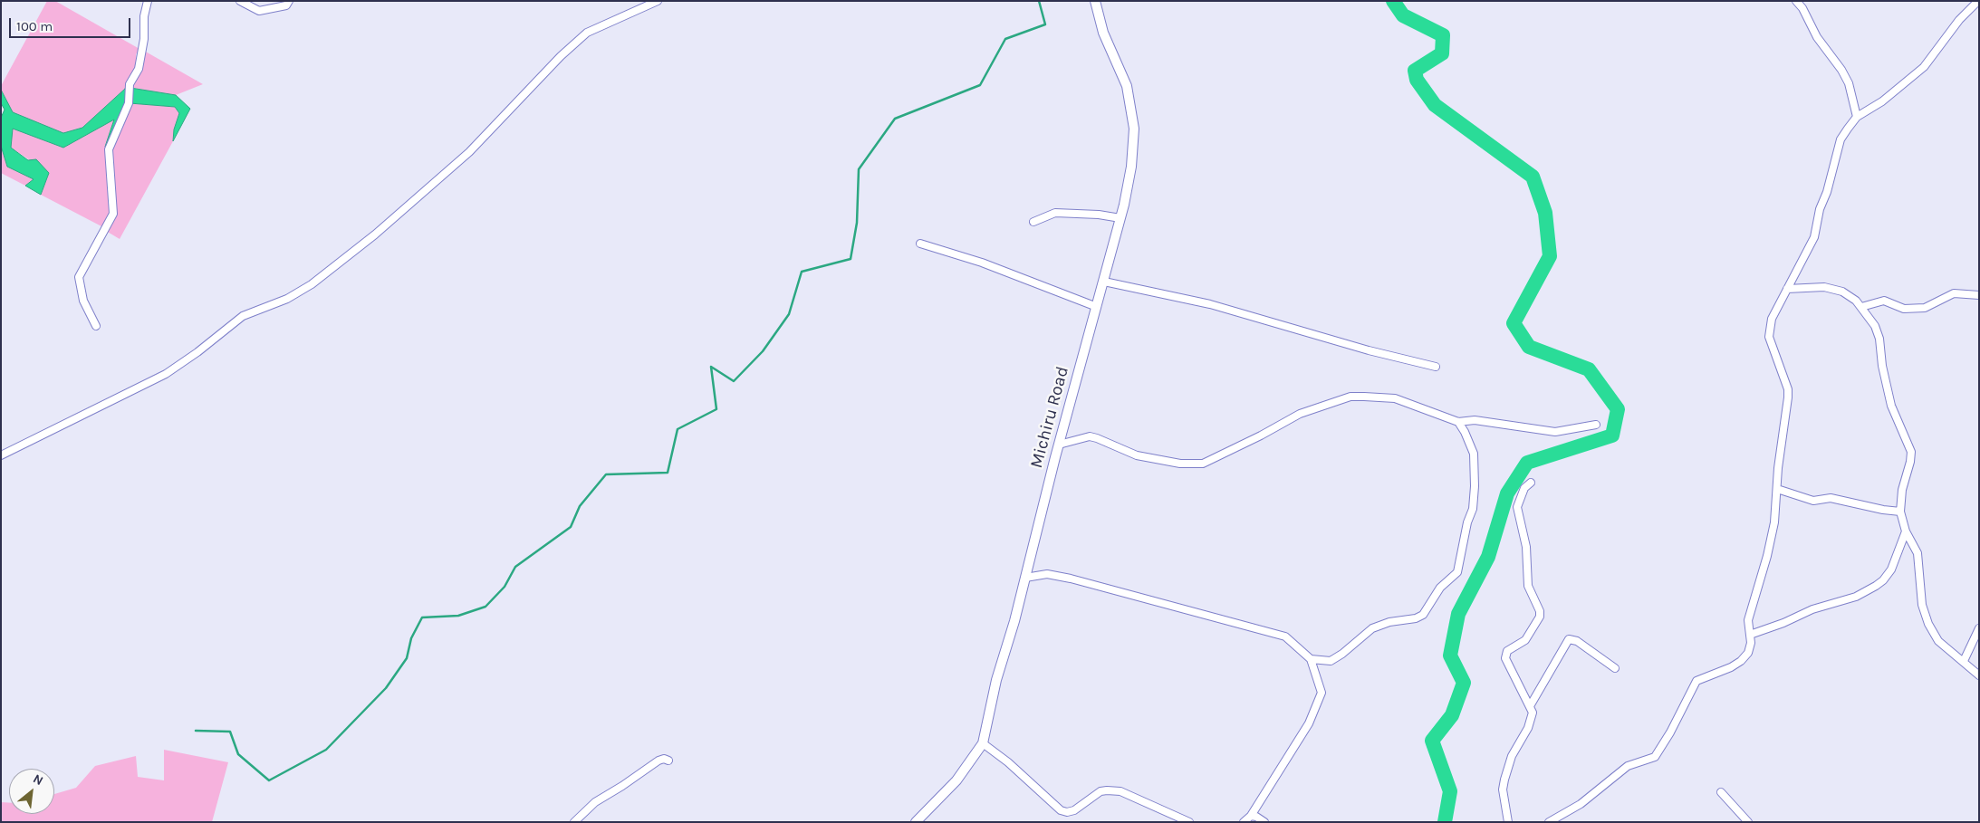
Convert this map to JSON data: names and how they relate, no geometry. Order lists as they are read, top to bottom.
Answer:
{
  "streets": {
    "street": ["Michiru Road"]
  },
  "scale_bar": "100 m",
  "north": "top right"
}
